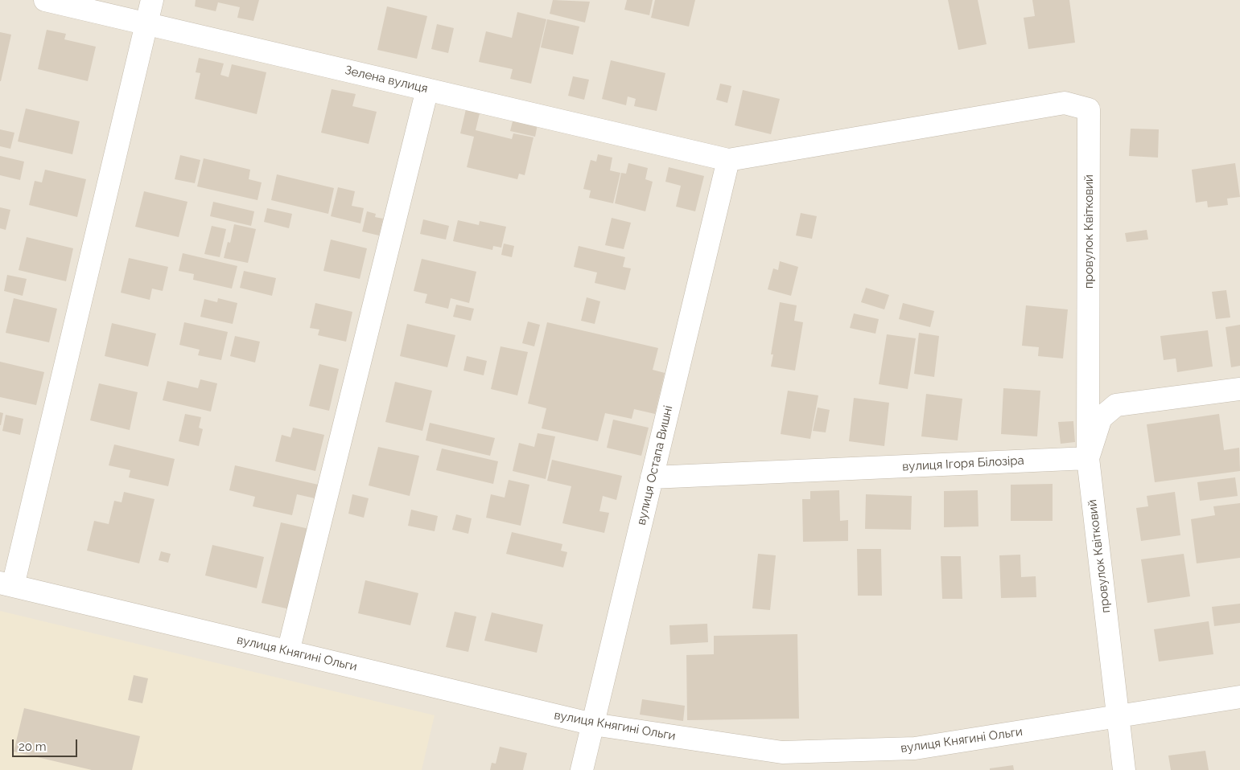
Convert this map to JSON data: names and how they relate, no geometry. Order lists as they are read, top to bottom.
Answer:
{
  "streets": {
    "street": [
      "Зелена вулиця",
      "провулок Квітковий",
      "вулиця Ігоря Білозіра",
      "вулиця Остапа Вишні",
      "вулиця Княгині Ольги"
    ]
  },
  "crossings": [
    ["Зелена вулиця", "провулок Квітковий"],
    ["Зелена вулиця", "вулиця Остапа Вишні"],
    ["провулок Квітковий", "вулиця Ігоря Білозіра"],
    ["провулок Квітковий", "вулиця Остапа Вишні"],
    ["провулок Квітковий", "вулиця Княгині Ольги"],
    ["вулиця Ігоря Білозіра", "вулиця Остапа Вишні"],
    ["вулиця Остапа Вишні", "вулиця Княгині Ольги"]
  ],
  "scale_bar": "20 m"
}
